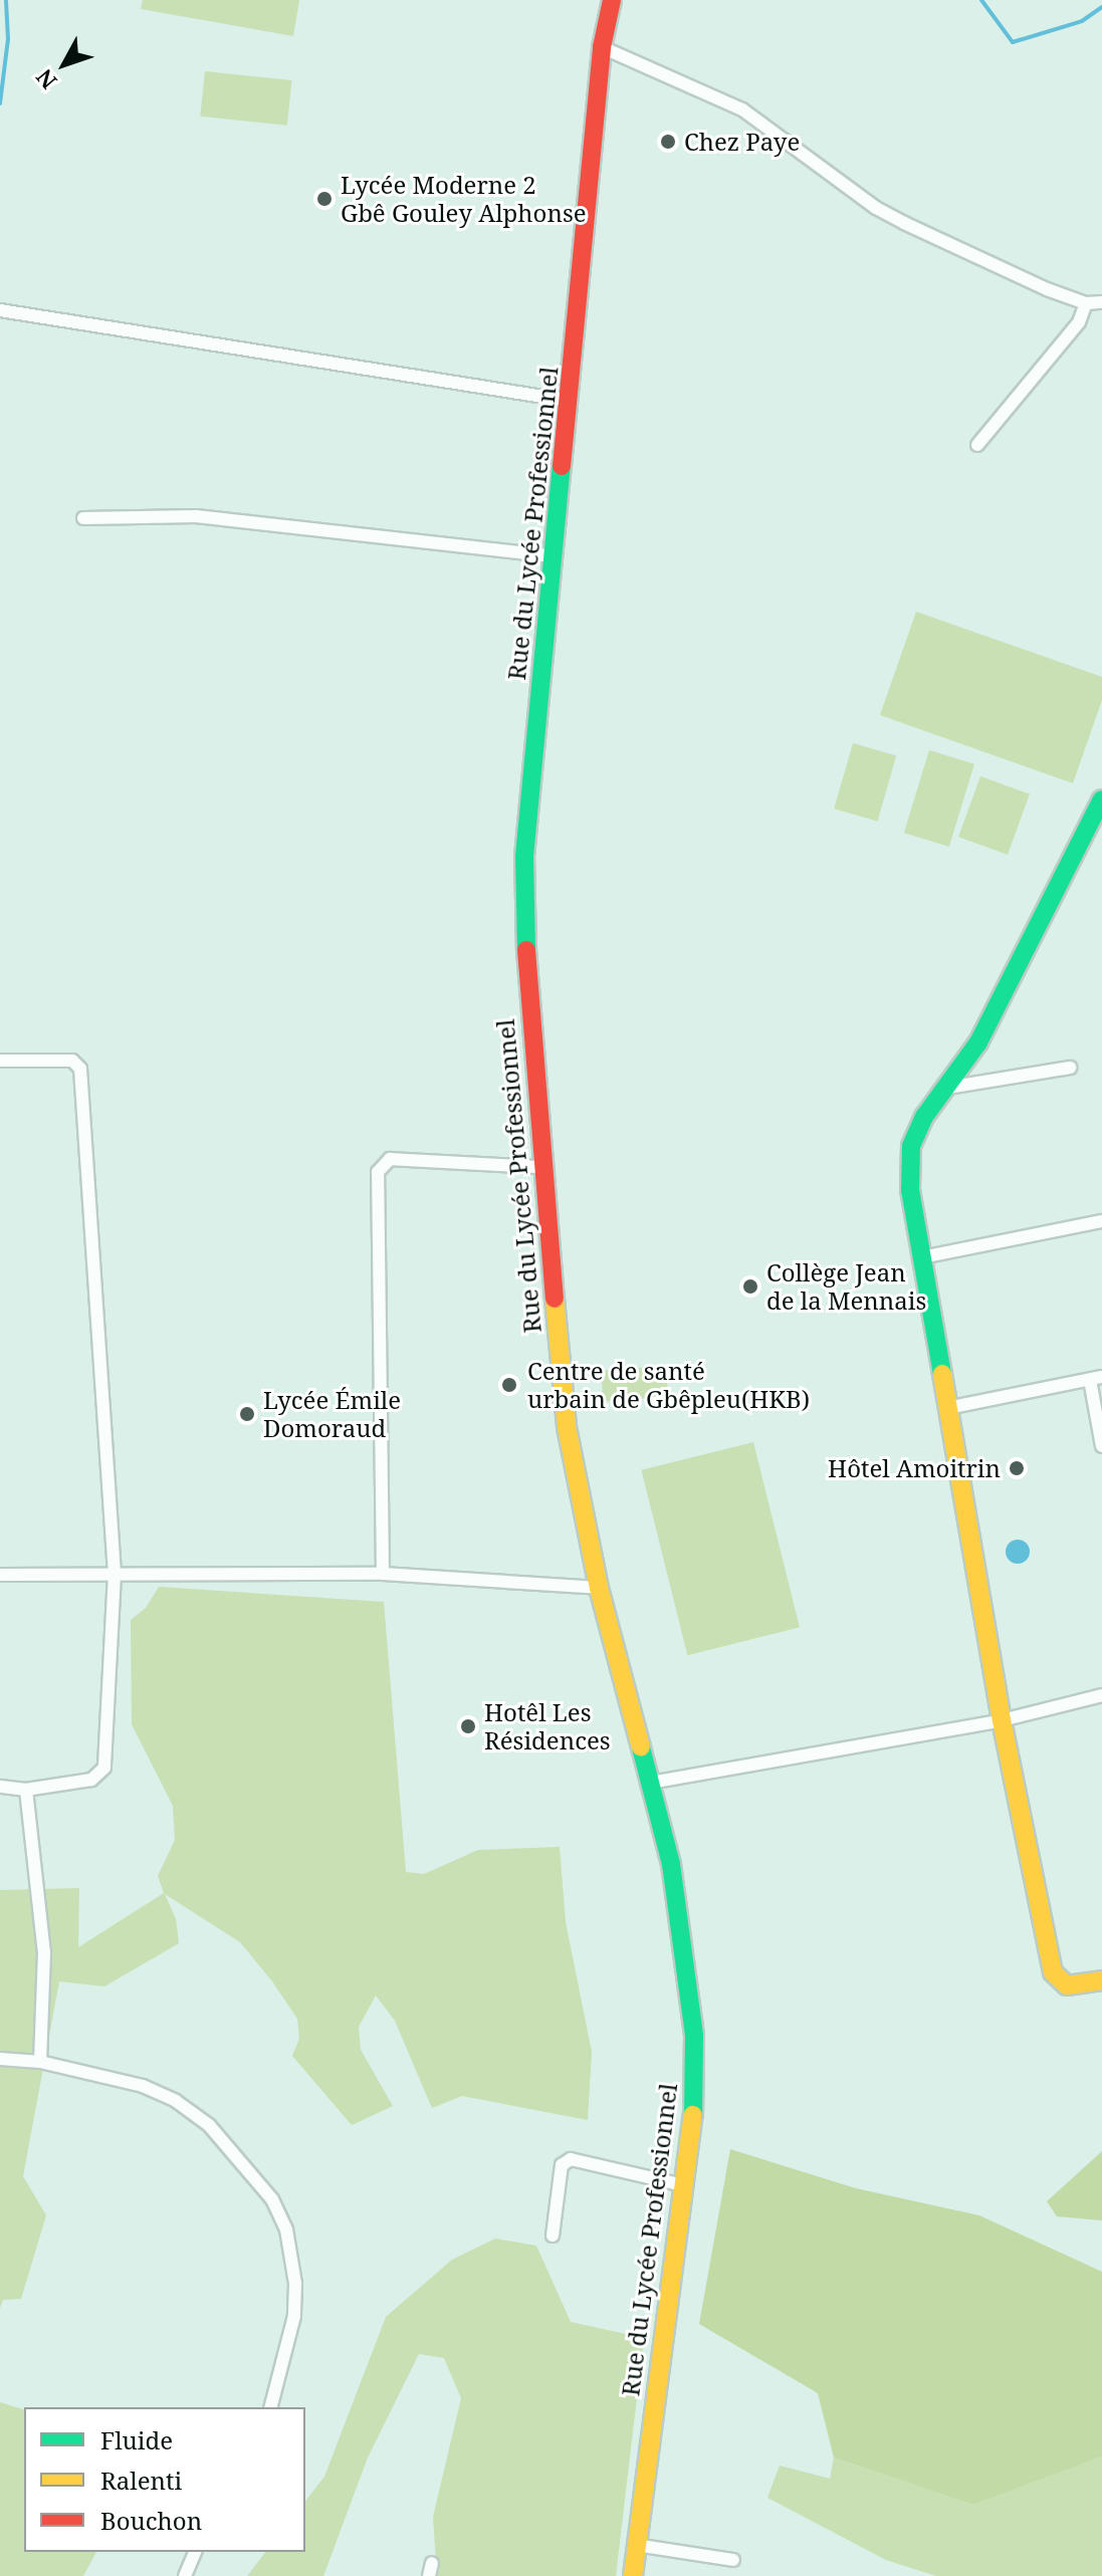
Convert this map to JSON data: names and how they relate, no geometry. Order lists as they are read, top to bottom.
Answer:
{
  "streets": {
    "main road": ["Rue du Lycée Professionnel"]
  },
  "places": [
    "Chez Paye",
    "Lycée Moderne 2 Gbê Gouley Alphonse",
    "Collège Jean de la Mennais",
    "Centre de santé urbain de Gbêpleu(HKB)",
    "Lycée Émile Domoraud",
    "Hôtel Amoitrin",
    "Hotêl Les Résidences"
  ],
  "legend": ["Fluide", "Ralenti", "Bouchon"],
  "north": "bottom left"
}
